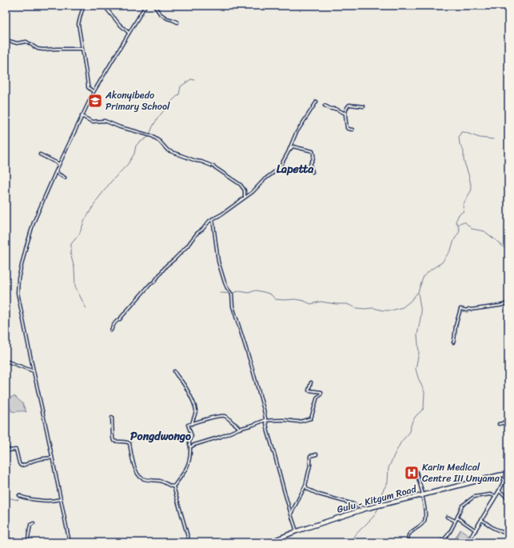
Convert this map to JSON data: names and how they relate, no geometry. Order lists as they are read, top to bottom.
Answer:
{
  "streets": {
    "main road": ["Gulu - Kitgum Road"]
  },
  "districts": ["Lapetta", "Pongdwongo"],
  "places": {
    "school or university": ["Akonyibedo Primary School"],
    "hospital": ["Karin Medical Centre III Unyama"]
  }
}
